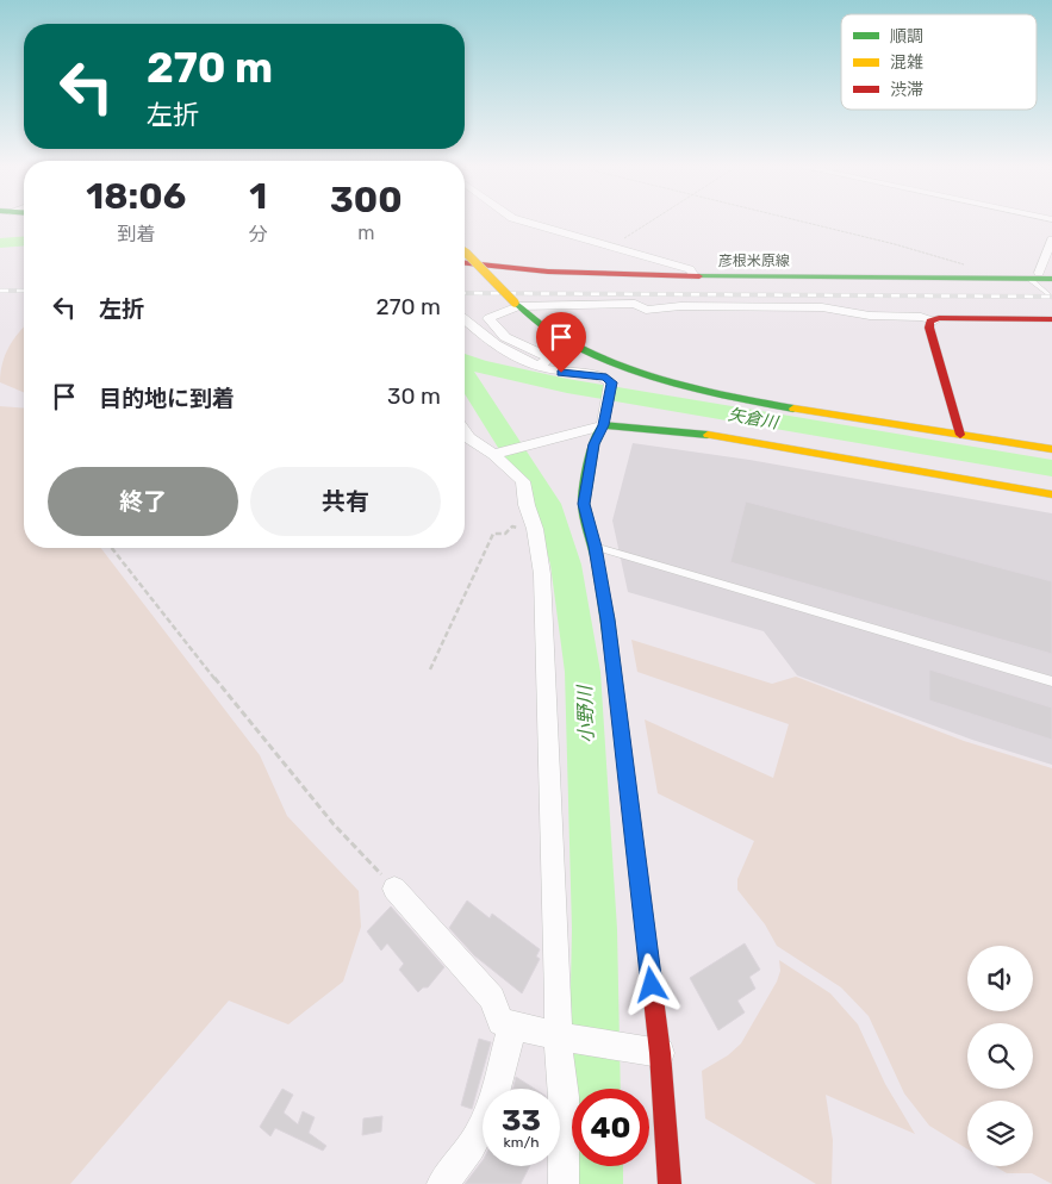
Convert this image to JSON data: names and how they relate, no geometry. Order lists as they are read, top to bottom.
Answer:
{
  "streets": {
    "street": ["彦根米原線"]
  },
  "water": ["矢倉川", "小野川"],
  "legend": ["順調", "混雑", "渋滞"],
  "page": {
    "turn": ["270 m", "左折"],
    "eta": [
      "18:06",
      "到着",
      "1",
      "分",
      "300",
      "m"
    ],
    "list": [
      {
        "name": "左折",
        "value": "270 m"
      },
      {
        "name": "目的地に到着",
        "value": "30 m"
      }
    ],
    "buttons": ["終了", "共有"],
    "speed": "33 km/h",
    "limit": "40"
  }
}
